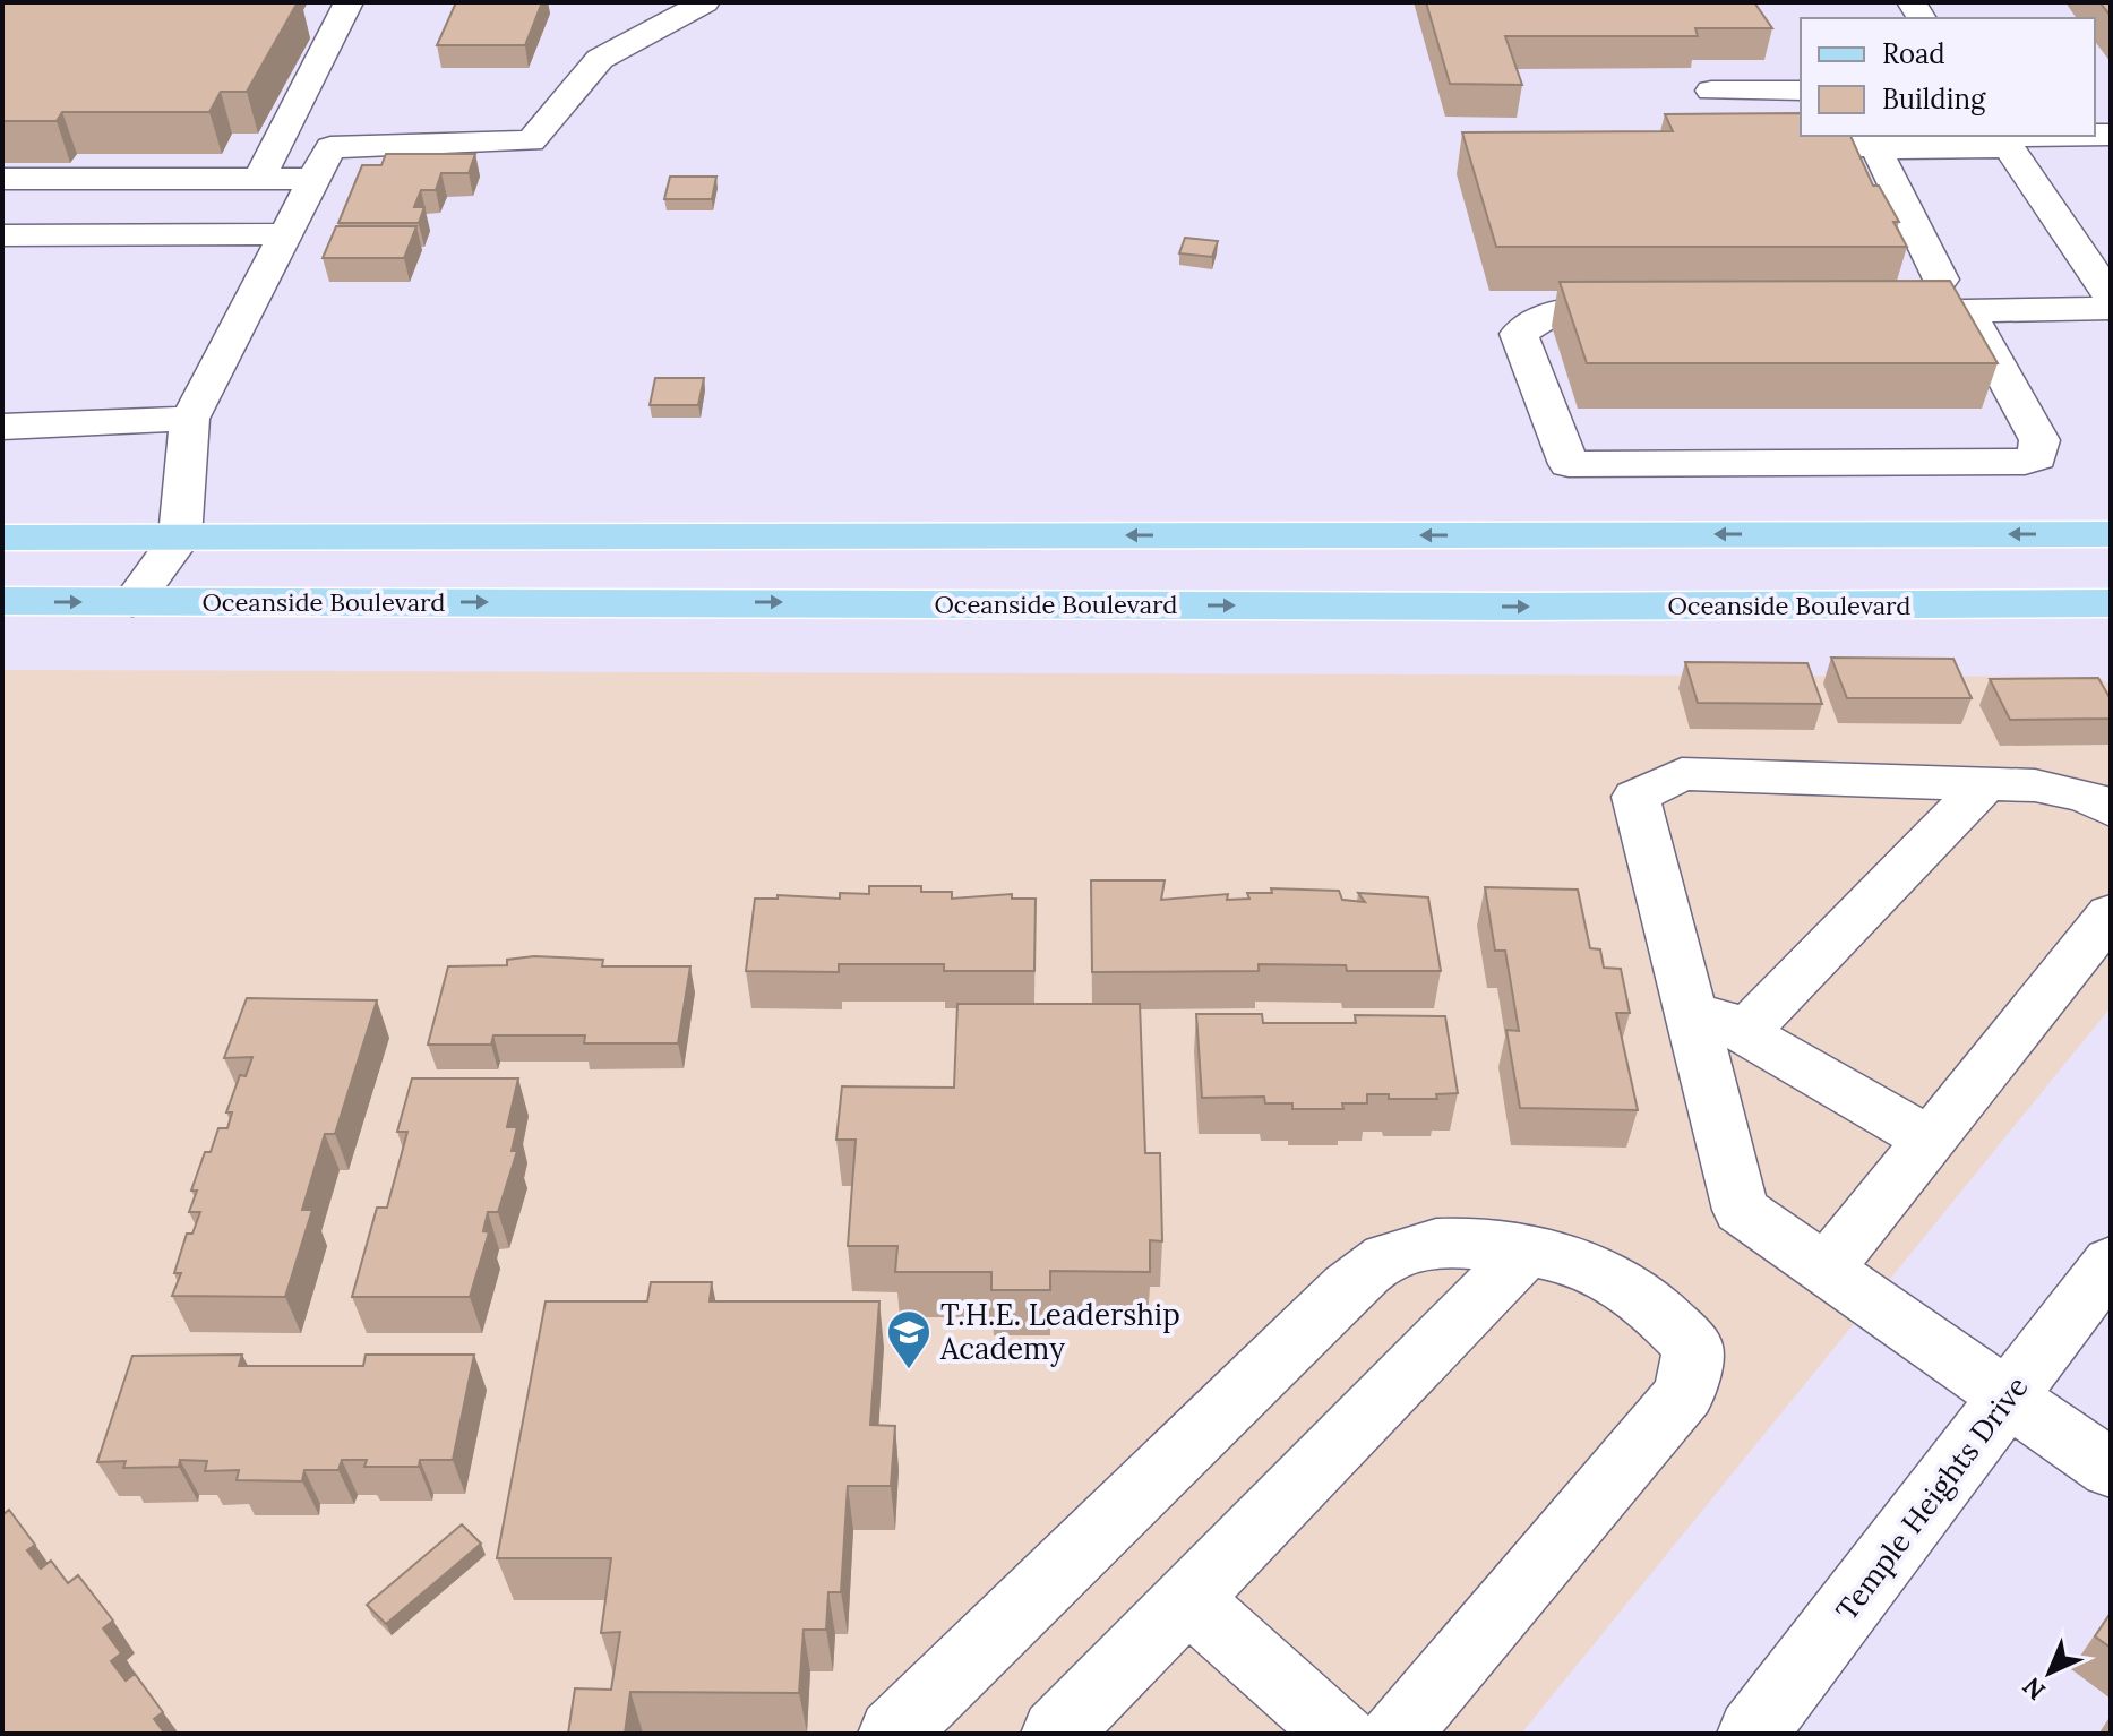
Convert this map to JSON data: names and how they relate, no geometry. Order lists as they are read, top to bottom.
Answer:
{
  "streets": {
    "main road": ["Oceanside Boulevard"],
    "street": ["Temple Heights Drive"]
  },
  "places": {
    "school or university": ["T.H.E. Leadership Academy"]
  },
  "legend": ["Road", "Building"],
  "north": "bottom left"
}
